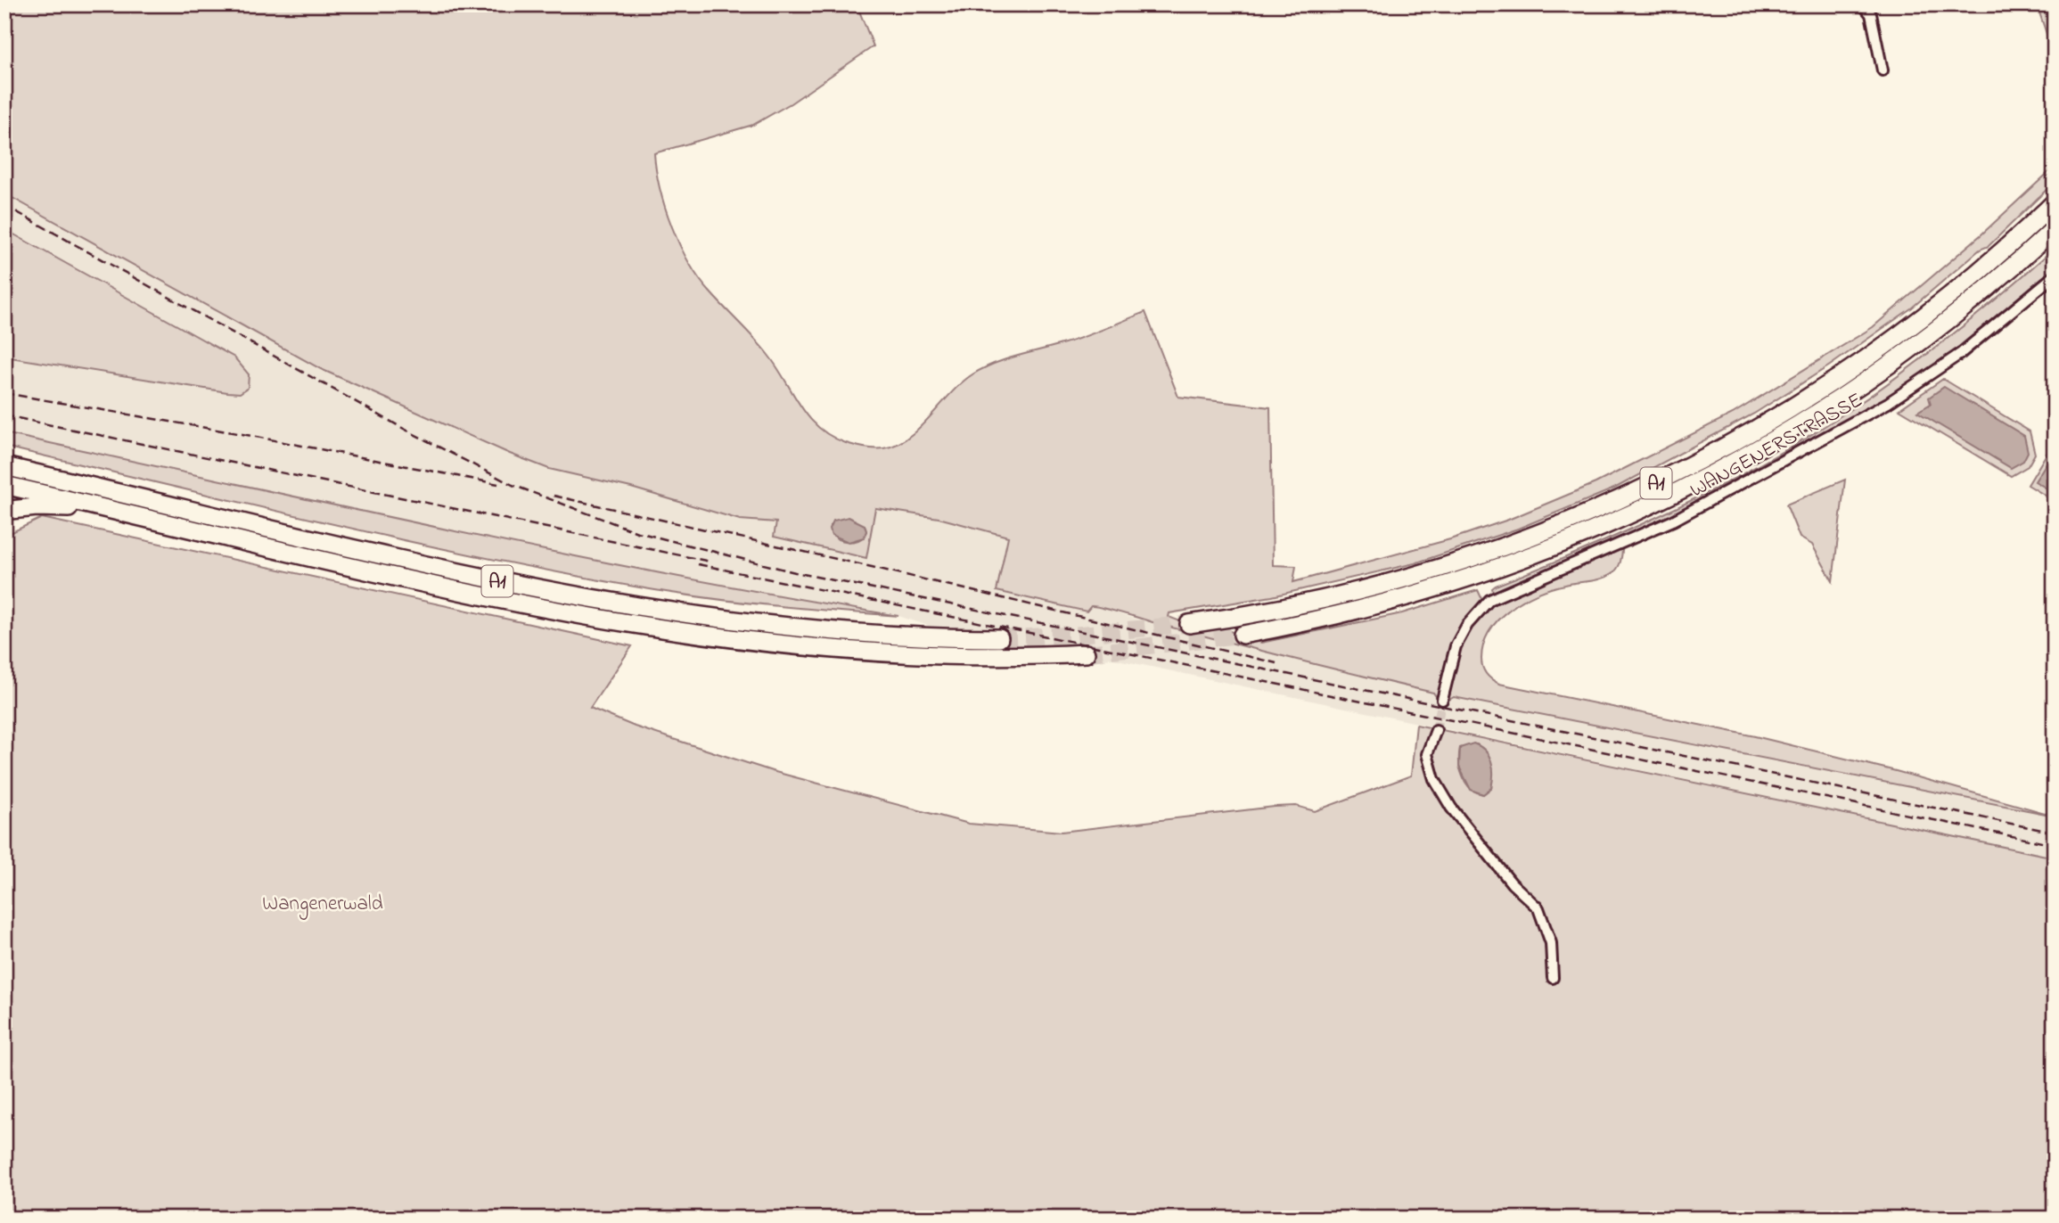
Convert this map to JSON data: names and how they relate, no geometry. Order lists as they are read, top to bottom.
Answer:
{
  "streets": {
    "highway": ["A1"],
    "street": ["WANGENERSTRASSE"]
  },
  "parks": ["Wangenerwald"]
}
